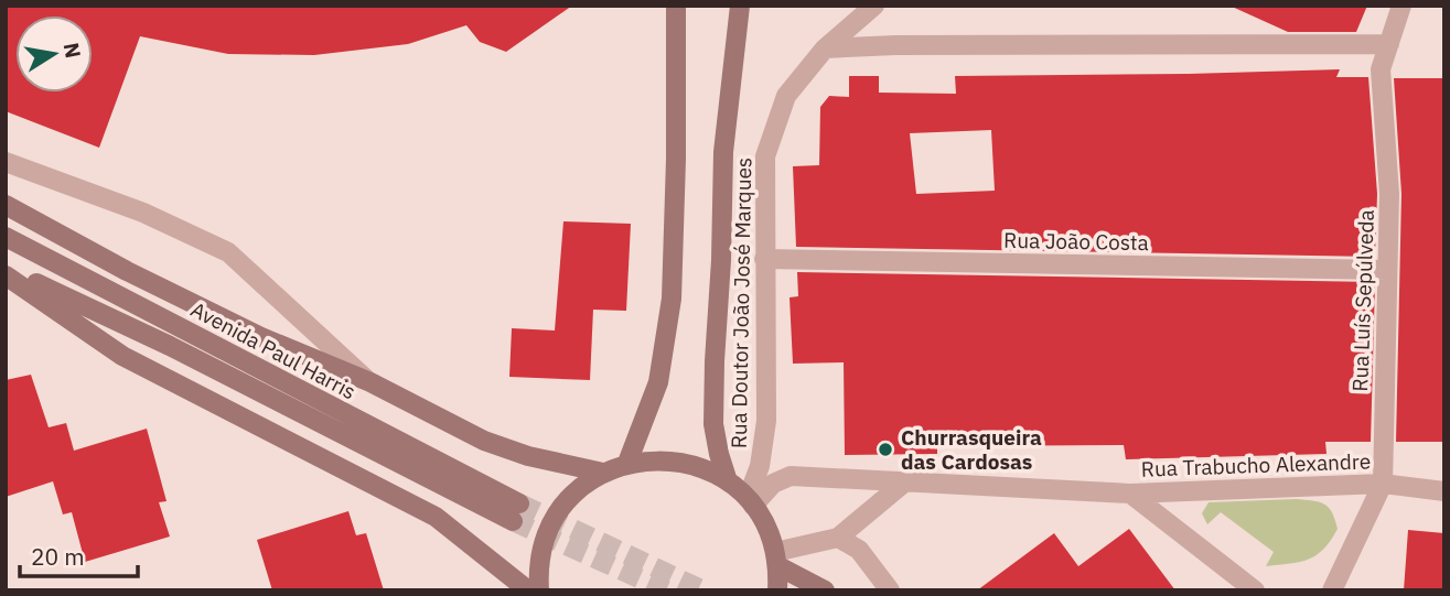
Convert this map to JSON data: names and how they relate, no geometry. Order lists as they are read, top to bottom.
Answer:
{
  "streets": {
    "main road": ["Avenida Paul Harris"],
    "street": [
      "Rua João Costa",
      "Rua Luís Sepúlveda",
      "Rua Doutor João José Marques",
      "Rua Trabucho Alexandre"
    ]
  },
  "crossings": [
    ["Rua João Costa", "Rua Luís Sepúlveda"],
    ["Rua João Costa", "Rua Doutor João José Marques"],
    ["Rua Luís Sepúlveda", "Rua Trabucho Alexandre"],
    ["Rua Doutor João José Marques", "Rua Trabucho Alexandre"]
  ],
  "places": ["Churrasqueira das Cardosas"],
  "scale_bar": "20 m",
  "north": "right"
}
